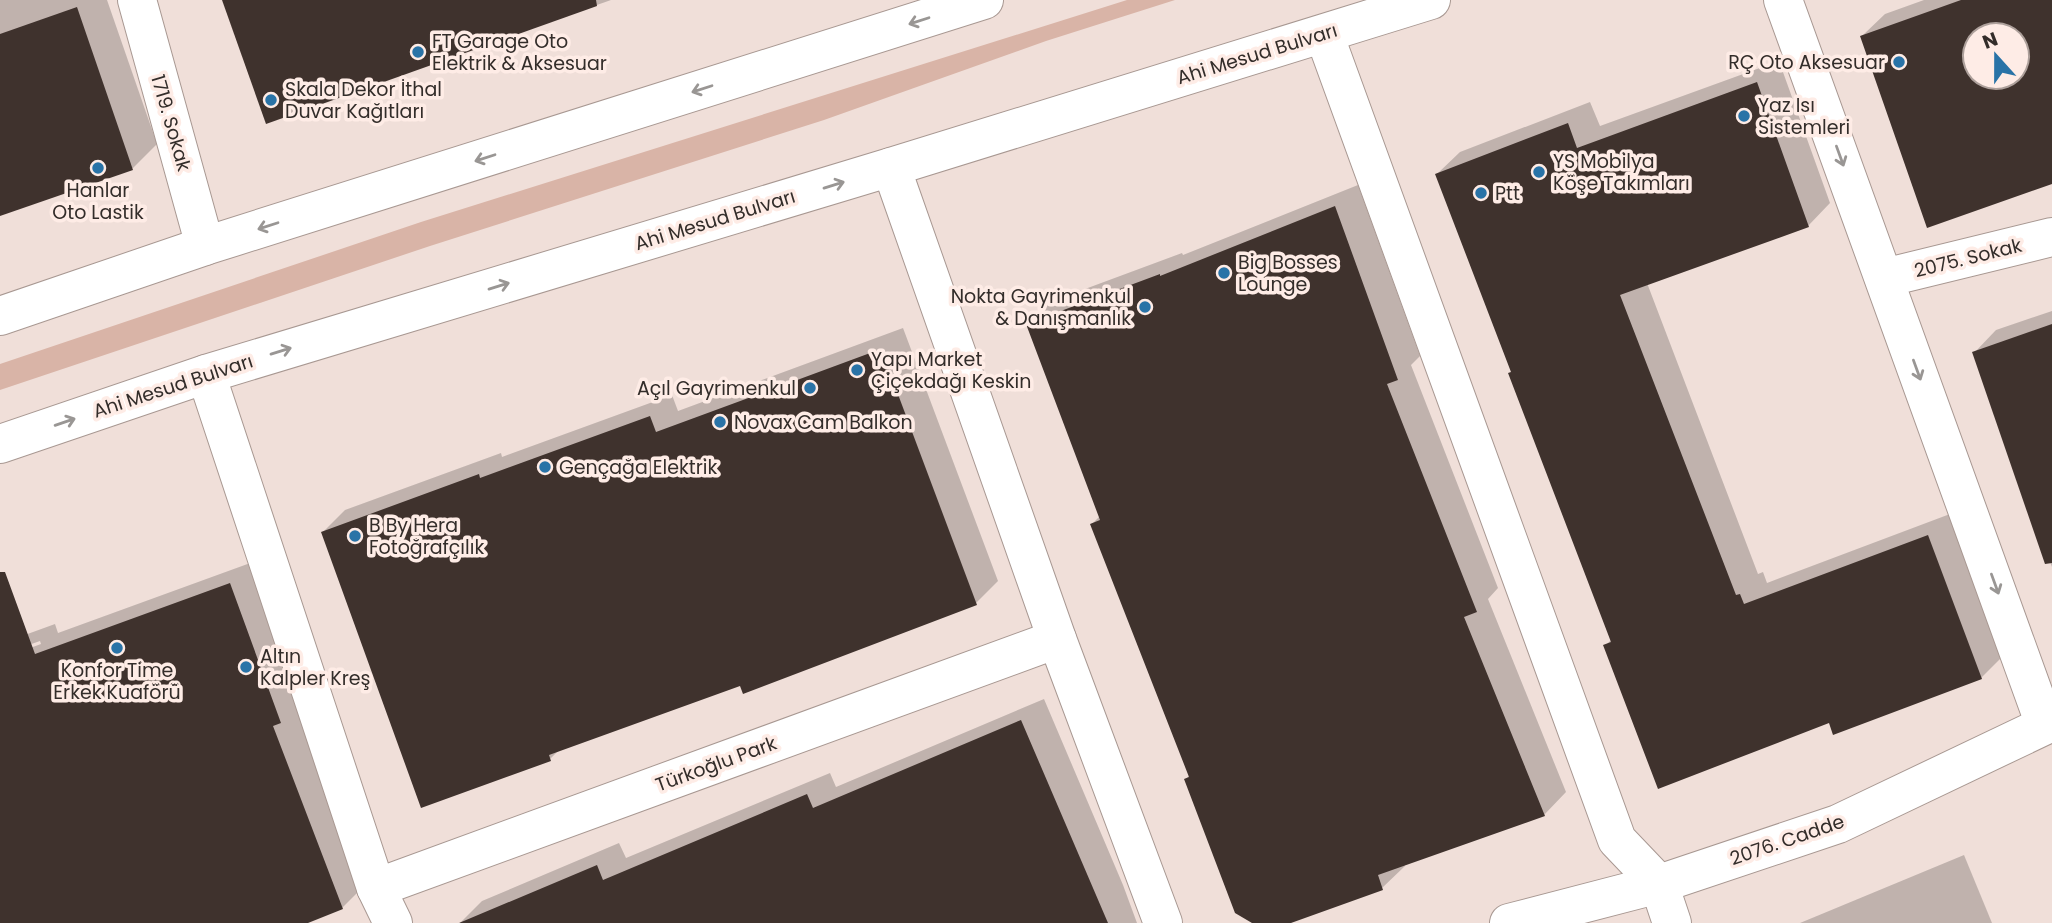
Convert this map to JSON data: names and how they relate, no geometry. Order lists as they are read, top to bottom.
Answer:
{
  "streets": {
    "street": [
      "Ahi Mesud Bulvarı",
      "1719. Sokak",
      "2075. Sokak",
      "Türkoğlu Park",
      "2076. Cadde"
    ]
  },
  "places": [
    "FT Garage Oto Elektrik & Aksesuar",
    "RÇ Oto Aksesuar",
    "Skala Dekor İthal Duvar Kağıtları",
    "Yaz Isı Sistemleri",
    "Hanlar Oto Lastik",
    "YS Mobilya Köşe Takımları",
    "Ptt",
    "Big Bosses Lounge",
    "Nokta Gayrimenkul & Danışmanlık",
    "Yapı Market Çiçekdağı Keskin",
    "Açıl Gayrimenkul",
    "Novax Cam Balkon",
    "Gençağa Elektrik",
    "B By Hera Fotoğrafçılık",
    "Konfor Time Erkek Kuaförü",
    "Altın Kalpler Kreş"
  ],
  "north": "top"
}
